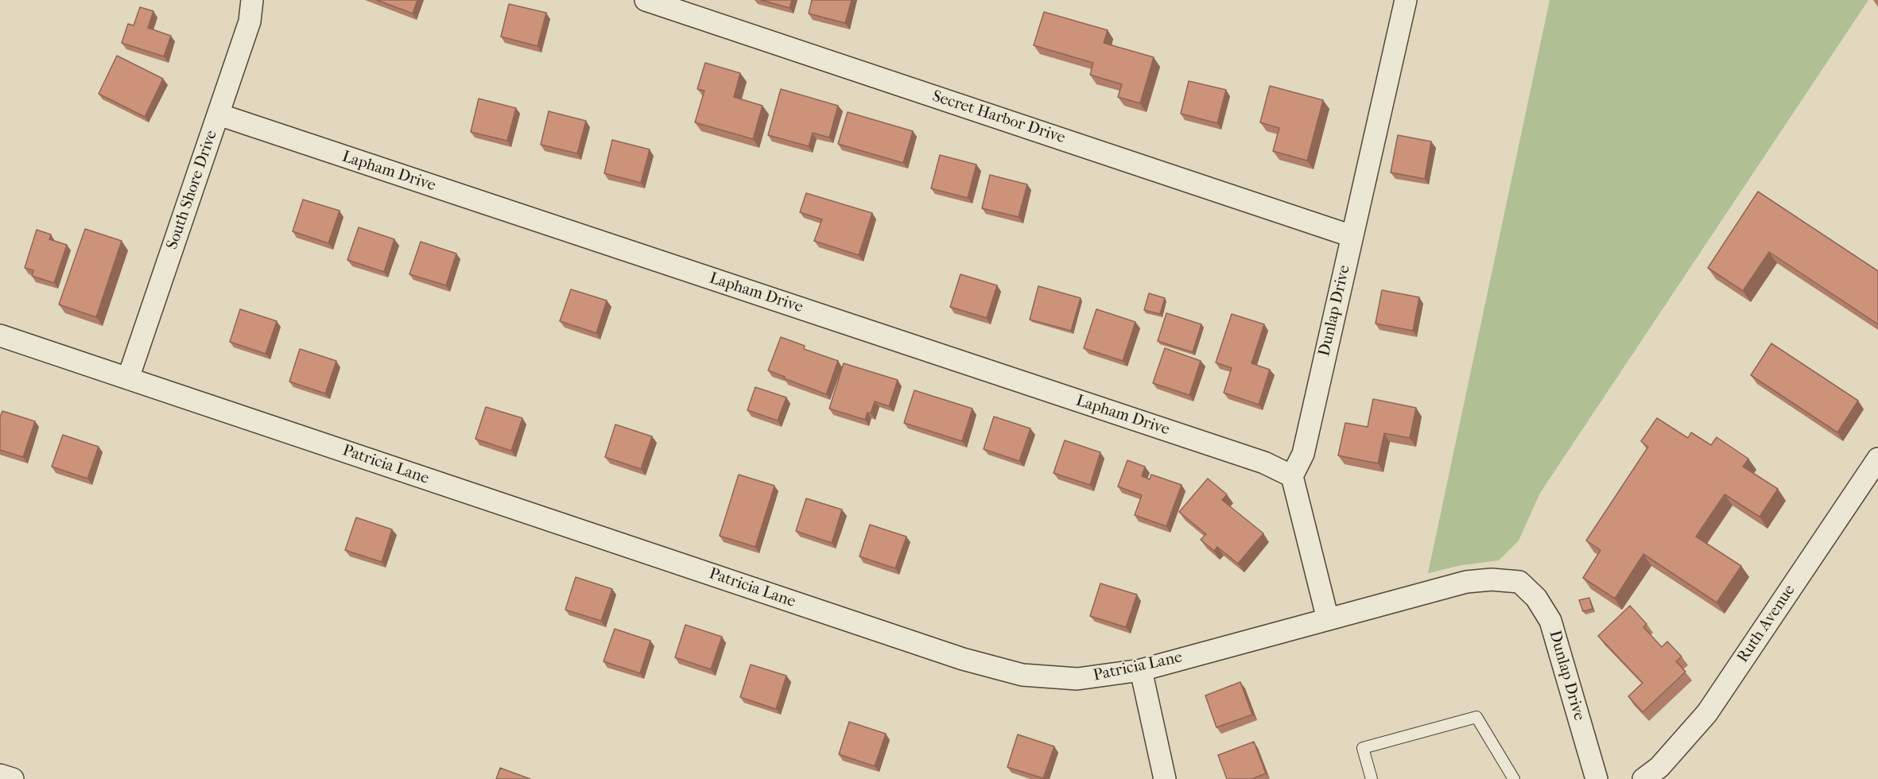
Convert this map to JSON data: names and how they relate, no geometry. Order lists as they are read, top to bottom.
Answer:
{
  "streets": {
    "street": [
      "Secret Harbor Drive",
      "Lapham Drive",
      "South Shore Drive",
      "Dunlap Drive",
      "Patricia Lane",
      "Ruth Avenue"
    ]
  },
  "crossings": [
    ["Secret Harbor Drive", "Dunlap Drive"],
    ["Lapham Drive", "South Shore Drive"],
    ["Lapham Drive", "Dunlap Drive"],
    ["South Shore Drive", "Patricia Lane"],
    ["Dunlap Drive", "Patricia Lane"]
  ]
}
